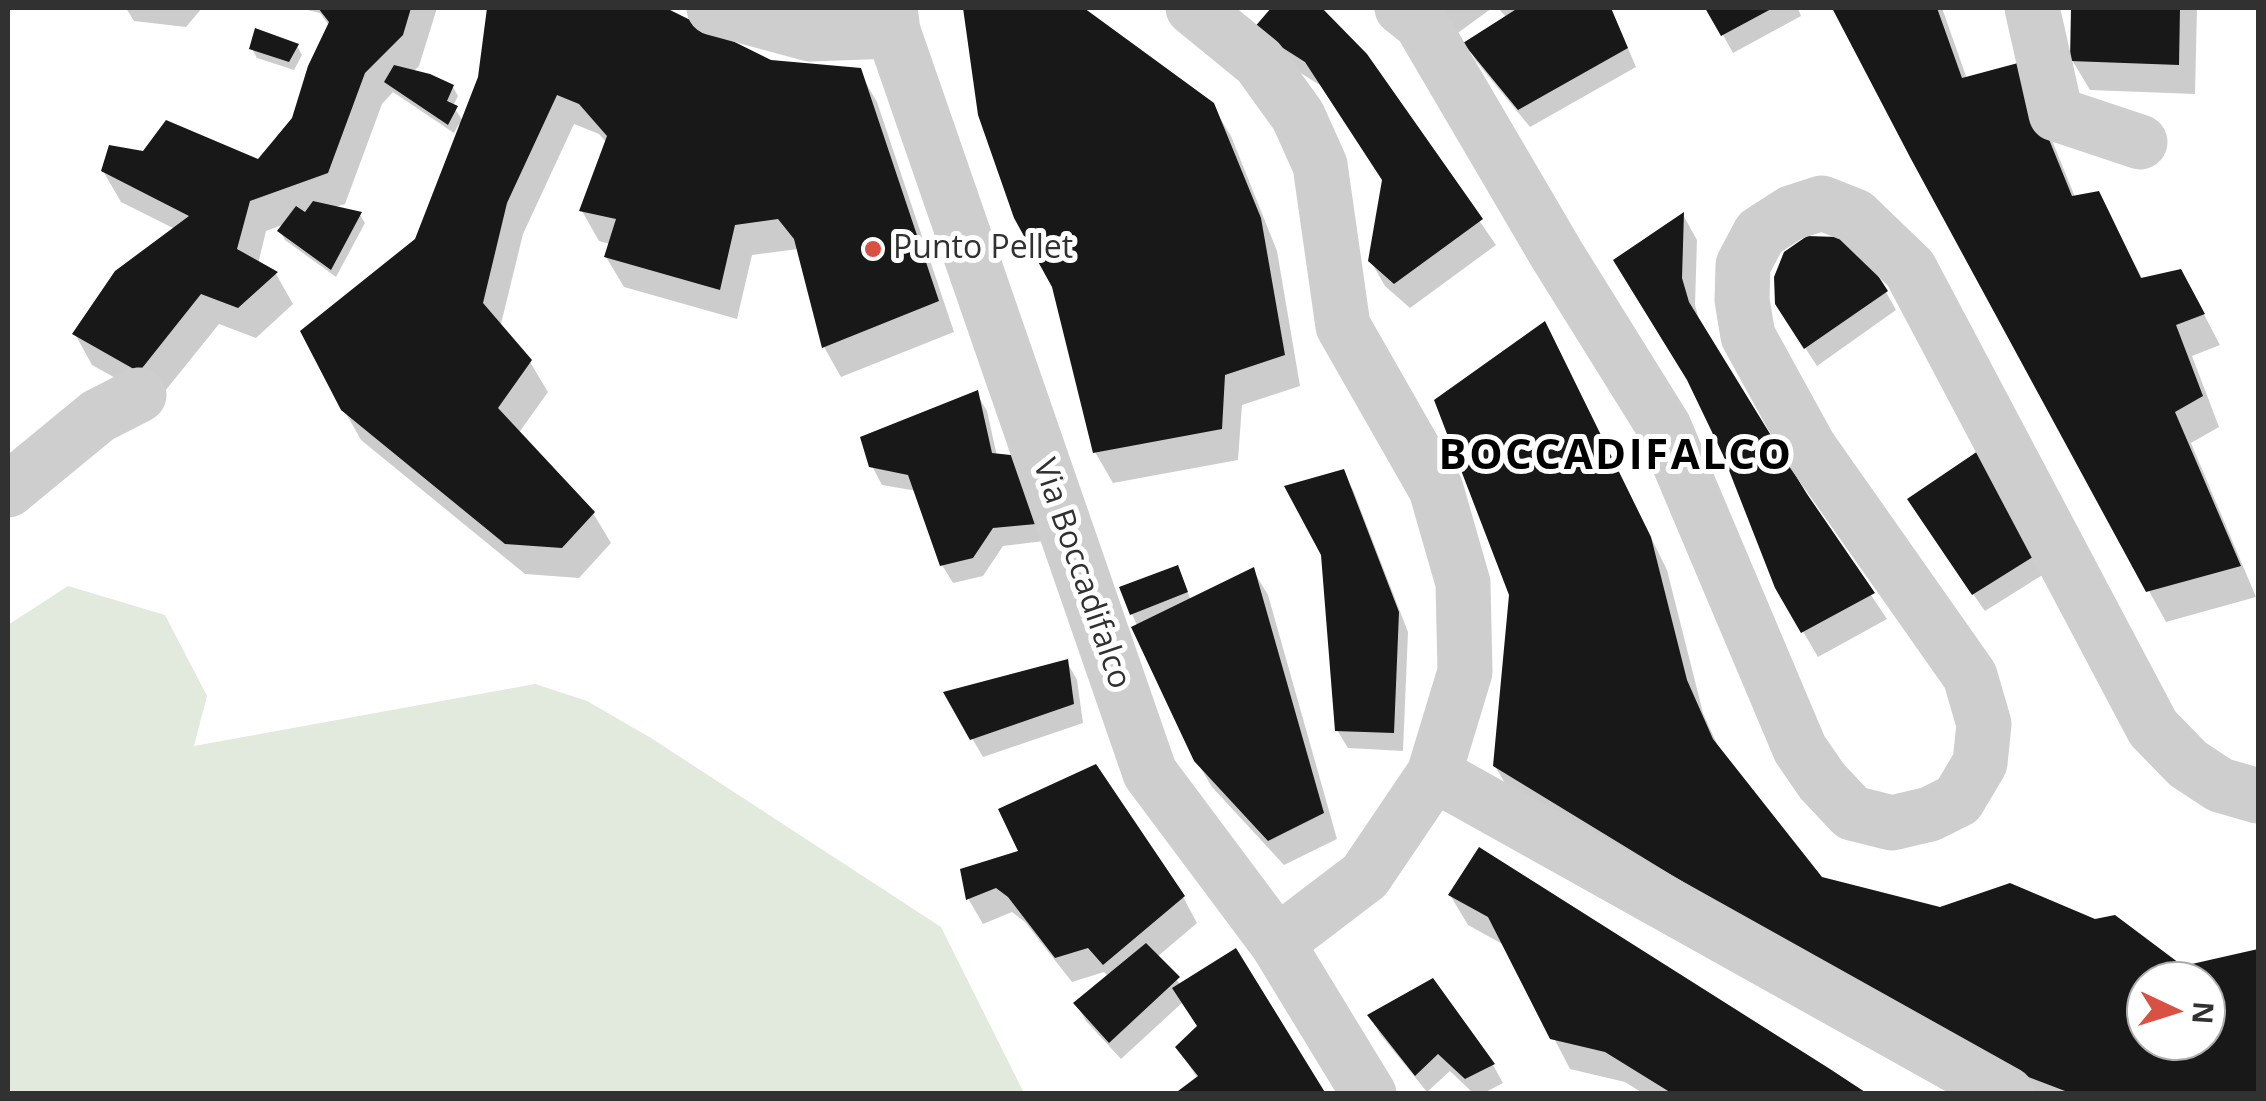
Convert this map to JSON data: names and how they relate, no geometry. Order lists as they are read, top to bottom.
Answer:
{
  "streets": {
    "street": ["Via Boccadifalco"]
  },
  "districts": ["BOCCADIFALCO"],
  "places": ["Punto Pellet"],
  "north": "right"
}
